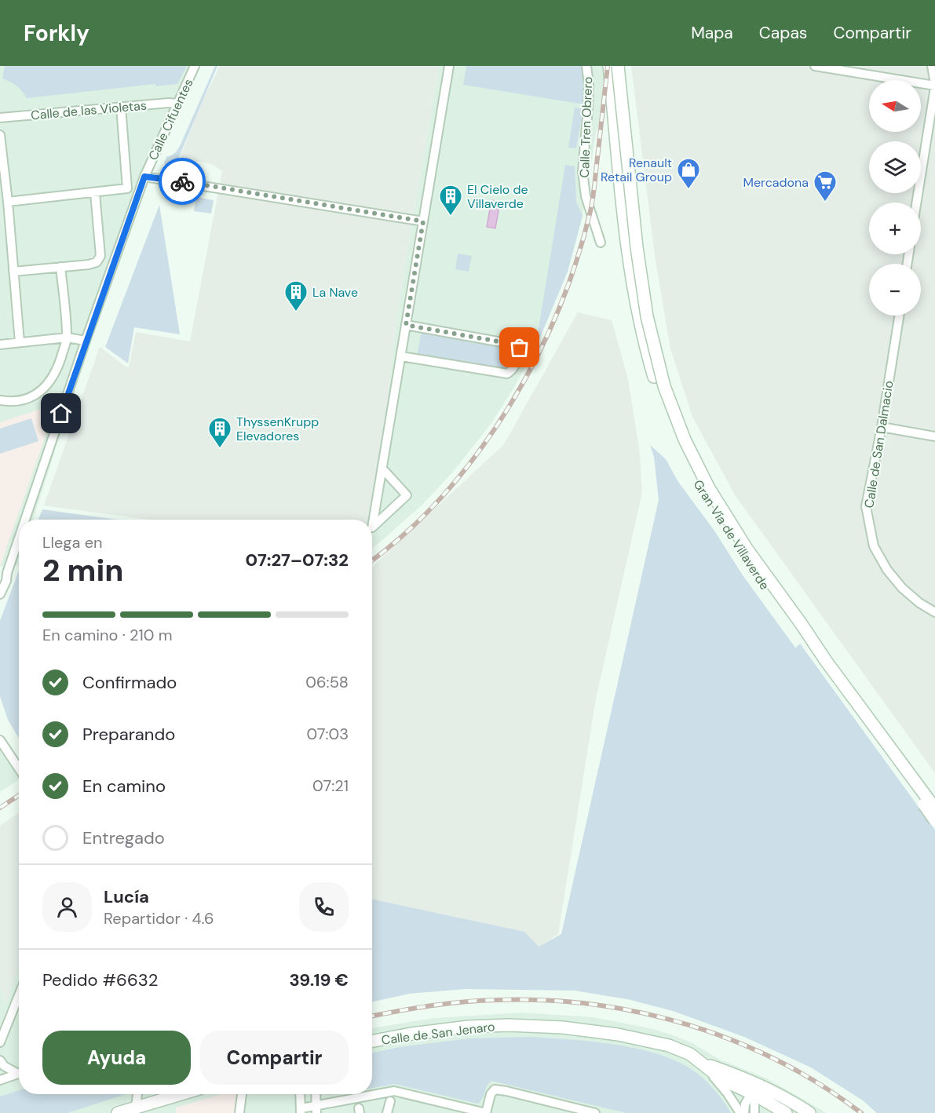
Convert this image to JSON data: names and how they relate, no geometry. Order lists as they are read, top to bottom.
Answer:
{
  "streets": {
    "street": [
      "Calle de las Violetas",
      "Calle Cifuentes",
      "Calle Tren Obrero",
      "Calle de San Dalmacio",
      "Gran Vía de Villaverde",
      "Calle de San Jenaro"
    ]
  },
  "crossings": [
    ["Calle de las Violetas", "Calle Cifuentes"]
  ],
  "places": {
    "shop": ["Renault Retail Group"],
    "supermarket": ["Mercadona"],
    "building": ["El Cielo de Villaverde", "La Nave", "ThyssenKrupp Elevadores"]
  },
  "north": "left",
  "page": {
    "header": "Forkly",
    "nav": ["Mapa", "Capas", "Compartir"],
    "map_buttons": ["+", "−"],
    "heading": ["2 min", "Llega en", "07:27–07:32"],
    "panel": [
      "Lucía",
      "Repartidor · 4.6",
      "Pedido #6632",
      "39.19 €"
    ],
    "bar": "En camino · 210 m",
    "list": [
      ["Confirmado", "06:58"],
      ["Preparando", "07:03"],
      ["En camino", "07:21"],
      "Entregado"
    ],
    "buttons": ["Ayuda", "Compartir"]
  }
}
